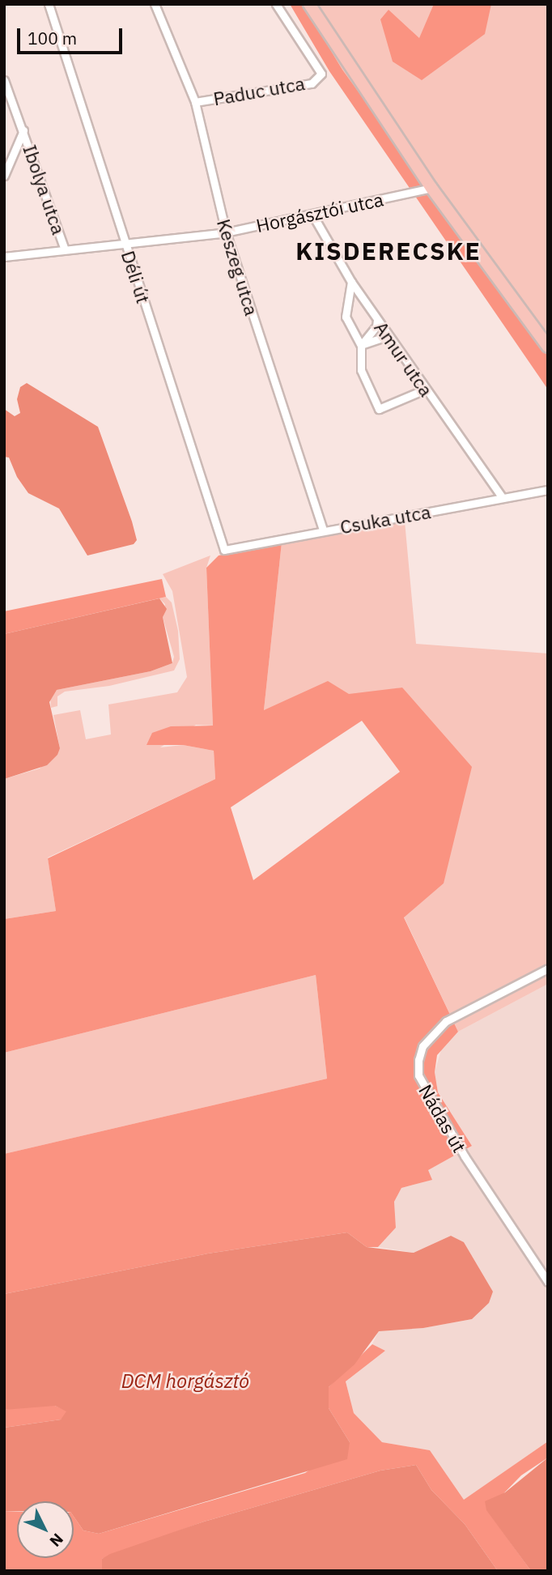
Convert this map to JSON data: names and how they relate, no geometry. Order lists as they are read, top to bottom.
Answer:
{
  "streets": {
    "street": [
      "Paduc utca",
      "Ibolya utca",
      "Horgásztói utca",
      "Keszeg utca",
      "Déli út",
      "Amur utca",
      "Csuka utca",
      "Nádas út"
    ]
  },
  "crossings": [
    ["Paduc utca", "Keszeg utca"],
    ["Ibolya utca", "Horgásztói utca"],
    ["Horgásztói utca", "Keszeg utca"],
    ["Horgásztói utca", "Déli út"],
    ["Horgásztói utca", "Amur utca"],
    ["Keszeg utca", "Csuka utca"],
    ["Déli út", "Csuka utca"],
    ["Amur utca", "Csuka utca"]
  ],
  "districts": ["KISDERECSKE"],
  "water": ["DCM horgásztó"],
  "scale_bar": "100 m",
  "north": "bottom right"
}
